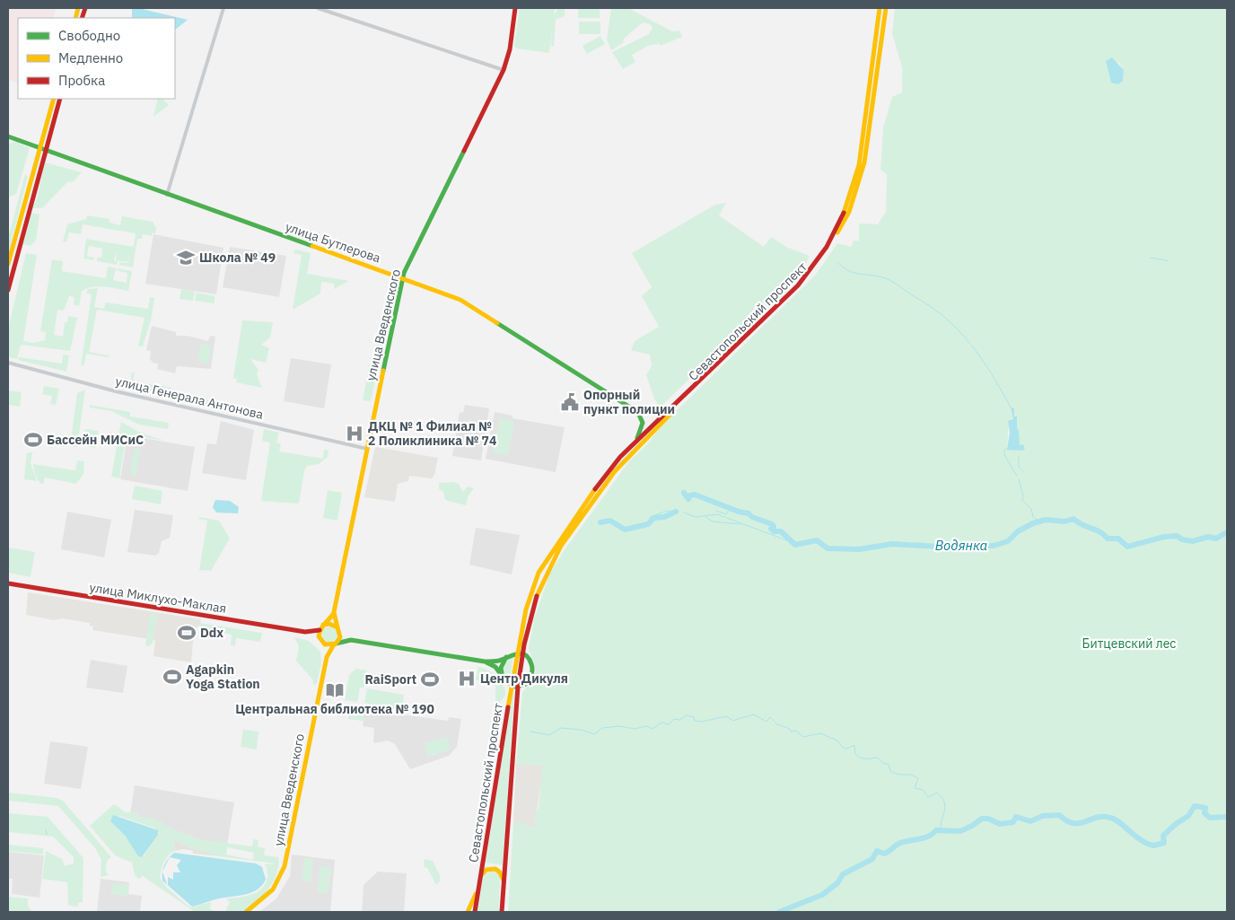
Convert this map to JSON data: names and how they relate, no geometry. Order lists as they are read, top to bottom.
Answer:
{
  "streets": {
    "main road": [
      "улица Бутлерова",
      "Севастопольский проспект",
      "улица Введенского",
      "улица Миклухо-Маклая"
    ],
    "street": ["улица Генерала Антонова"]
  },
  "crossings": [
    ["улица Бутлерова", "Севастопольский проспект"],
    ["улица Бутлерова", "улица Введенского"],
    ["улица Введенского", "улица Генерала Антонова"],
    ["улица Введенского", "улица Миклухо-Маклая"]
  ],
  "water": ["Водянка"],
  "parks": ["Битцевский лес"],
  "places": {
    "school or university": ["Школа № 49"],
    "public building": ["Опорный пункт полиции"],
    "hospital": ["ДКЦ № 1 Филиал № 2 Поликлиника № 74", "Центр Дикуля"],
    "sports": [
      "Бассейн МИСиС",
      "Ddx",
      "Agapkin Yoga Station",
      "RaiSport"
    ],
    "library": ["Центральная библиотека № 190"]
  },
  "legend": ["Свободно", "Медленно", "Пробка"]
}
